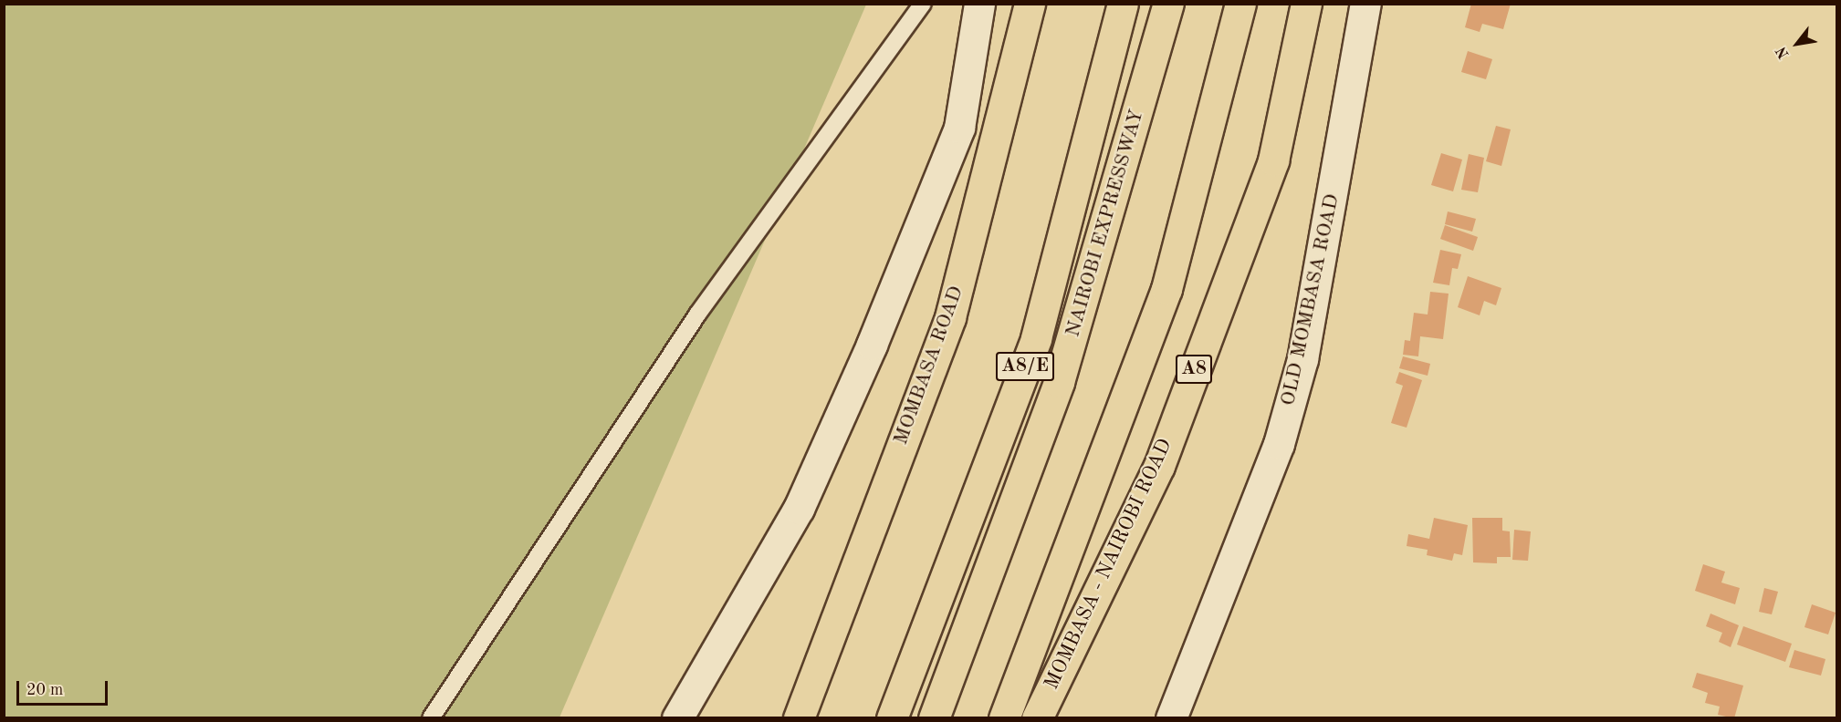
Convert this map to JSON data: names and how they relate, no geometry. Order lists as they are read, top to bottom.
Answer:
{
  "streets": {
    "highway": [
      "NAIROBI EXPRESSWAY",
      "MOMBASA ROAD",
      "A8/E",
      "A8",
      "MOMBASA - NAIROBI ROAD"
    ],
    "street": ["OLD MOMBASA ROAD"]
  },
  "scale_bar": "20 m",
  "north": "bottom left"
}
